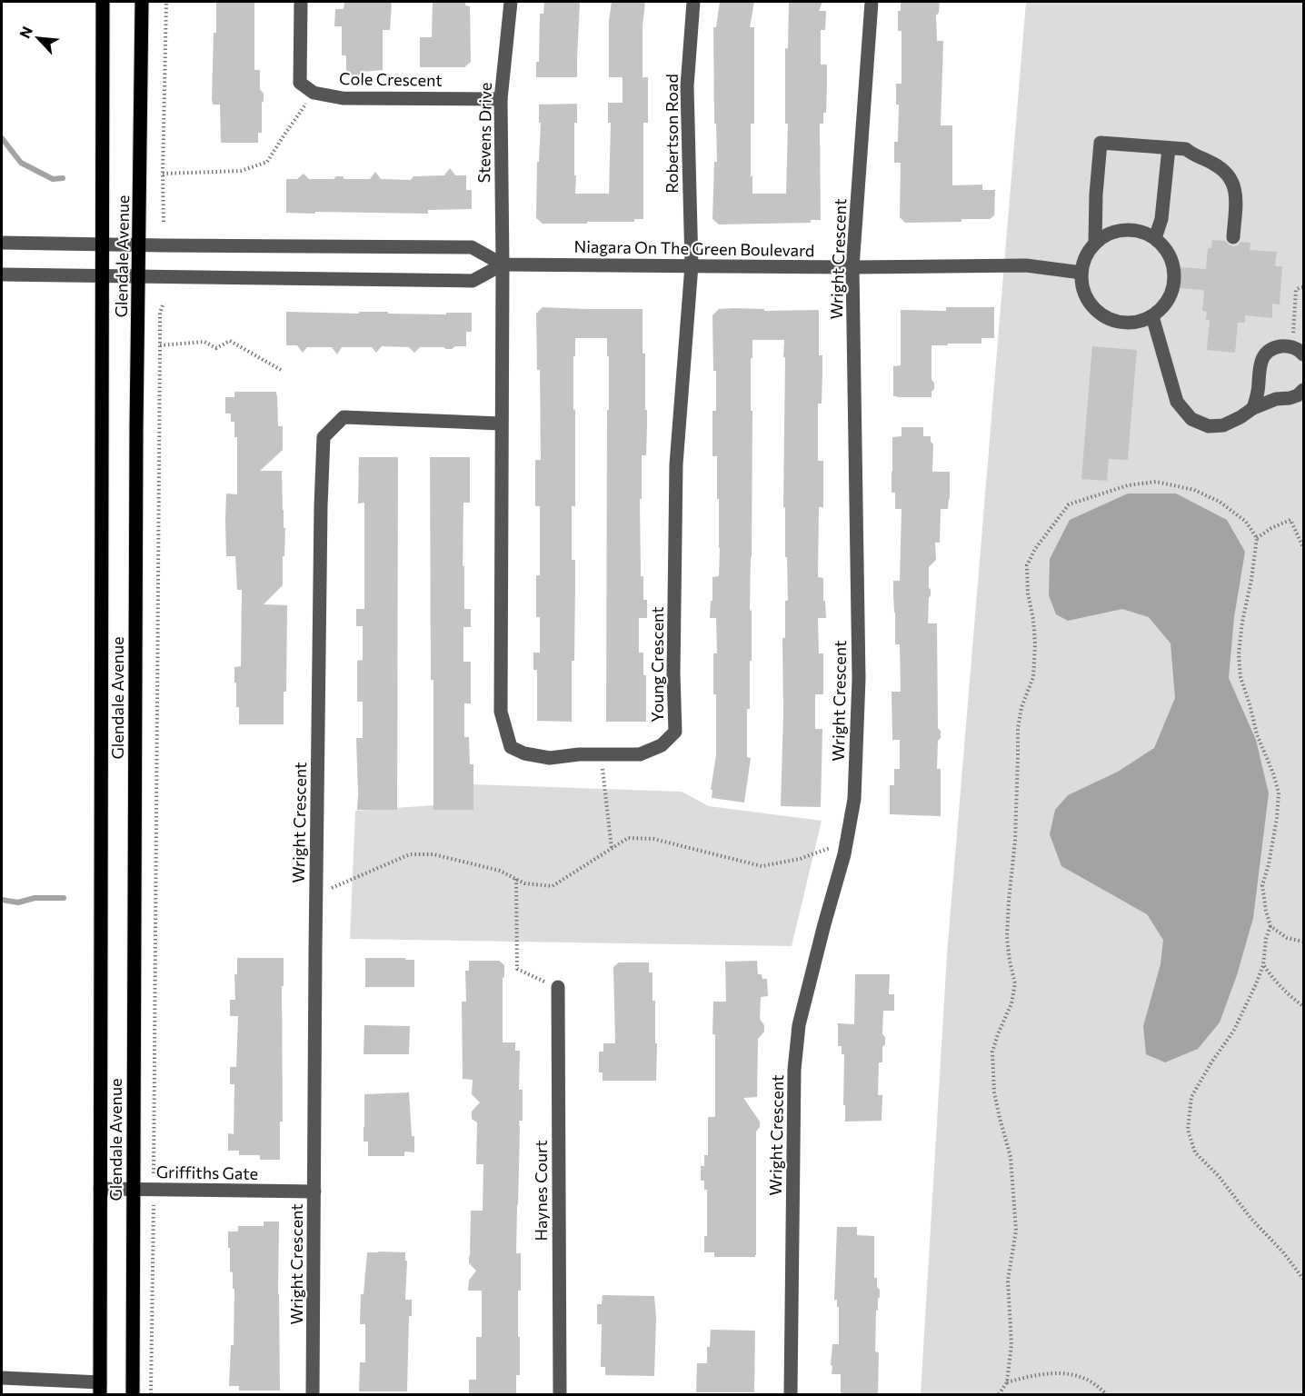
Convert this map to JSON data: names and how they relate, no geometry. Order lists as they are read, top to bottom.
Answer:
{
  "streets": {
    "main road": ["Glendale Avenue"],
    "street": [
      "Cole Crescent",
      "Stevens Drive",
      "Robertson Road",
      "Niagara On The Green Boulevard",
      "Wright Crescent",
      "Young Crescent",
      "Griffiths Gate",
      "Haynes Court"
    ]
  },
  "crossings": [
    ["Cole Crescent", "Stevens Drive"],
    ["Stevens Drive", "Niagara On The Green Boulevard"],
    ["Stevens Drive", "Young Crescent"],
    ["Robertson Road", "Niagara On The Green Boulevard"],
    ["Robertson Road", "Young Crescent"],
    ["Niagara On The Green Boulevard", "Glendale Avenue"],
    ["Niagara On The Green Boulevard", "Wright Crescent"],
    ["Niagara On The Green Boulevard", "Young Crescent"],
    ["Glendale Avenue", "Griffiths Gate"],
    ["Wright Crescent", "Young Crescent"],
    ["Wright Crescent", "Griffiths Gate"]
  ],
  "north": "top left"
}
